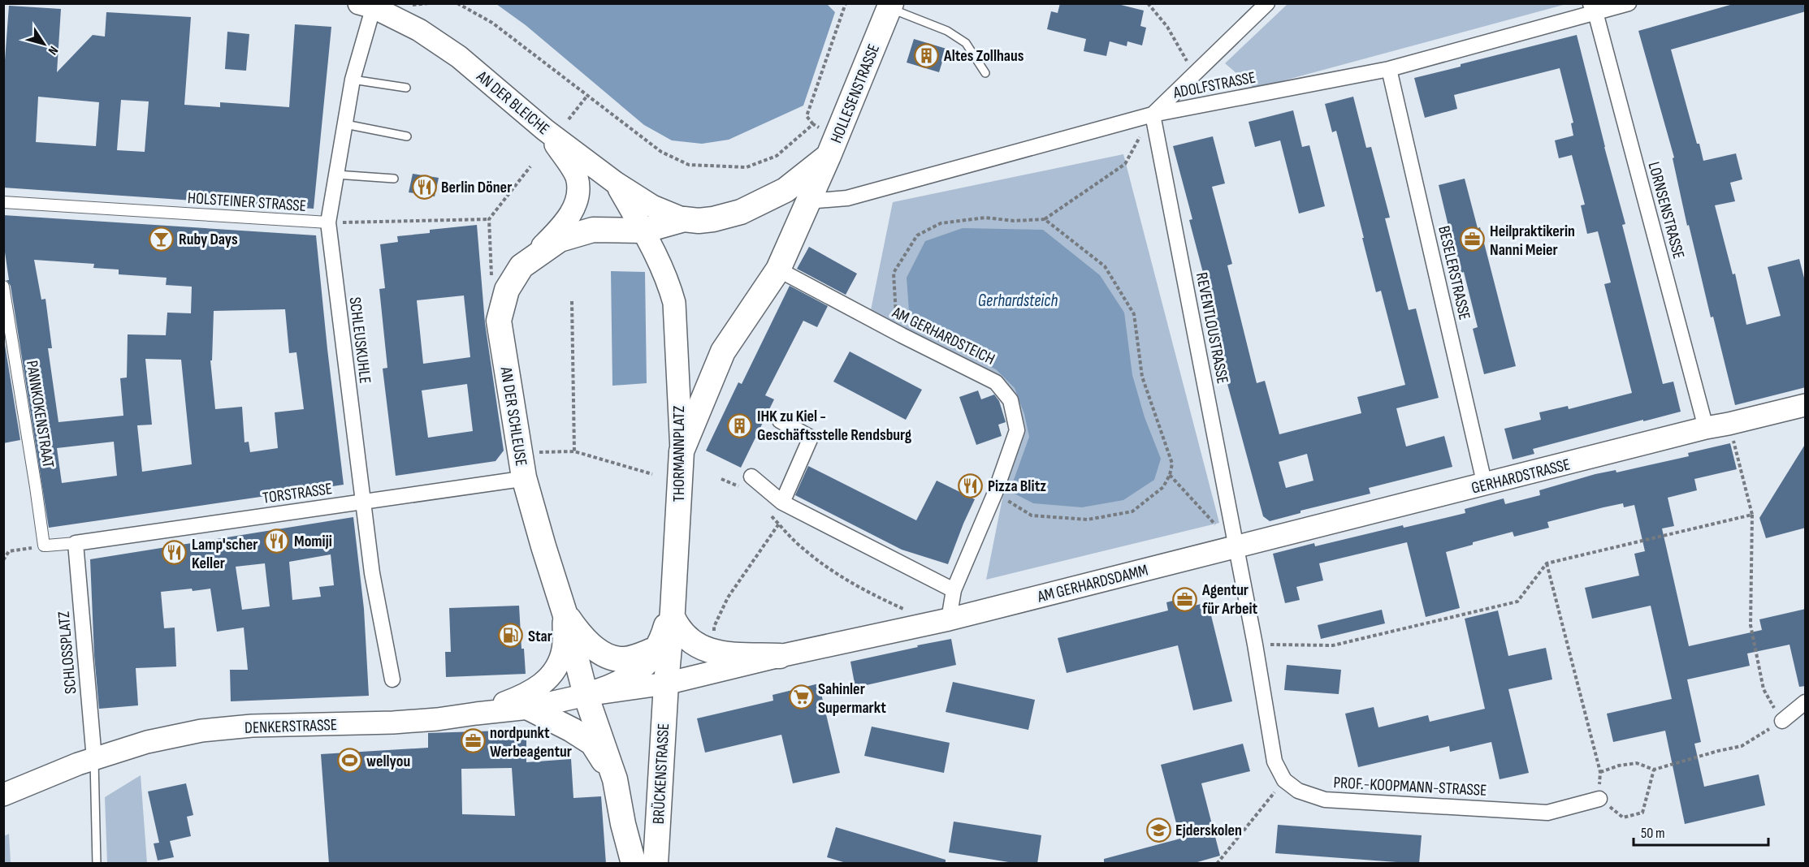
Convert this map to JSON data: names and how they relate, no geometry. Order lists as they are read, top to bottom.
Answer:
{
  "streets": {
    "main road": [
      "HOLLESENSTRASSE",
      "AN DER BLEICHE",
      "AN DER SCHLEUSE",
      "THORMANNPLATZ",
      "GERHARDSTRASSE",
      "AM GERHARDSDAMM",
      "DENKERSTRASSE",
      "BRÜCKENSTRASSE"
    ],
    "street": [
      "ADOLFSTRASSE",
      "HOLSTEINER STRASSE",
      "LORNSENSTRASSE",
      "BESELERSTRASSE",
      "REVENTLOUSTRASSE",
      "AM GERHARDSTEICH",
      "SCHLEUSKUHLE",
      "PANNKOKENSTRAAT",
      "TORSTRASSE",
      "SCHLOSSPLATZ",
      "PROF.-KOOPMANN-STRASSE"
    ]
  },
  "crossings": [
    ["ADOLFSTRASSE", "LORNSENSTRASSE"],
    ["ADOLFSTRASSE", "BESELERSTRASSE"],
    ["ADOLFSTRASSE", "REVENTLOUSTRASSE"],
    ["HOLLESENSTRASSE", "AN DER BLEICHE"],
    ["HOLLESENSTRASSE", "AN DER SCHLEUSE"],
    ["HOLLESENSTRASSE", "THORMANNPLATZ"],
    ["AN DER BLEICHE", "SCHLEUSKUHLE"],
    ["AN DER BLEICHE", "AN DER SCHLEUSE"],
    ["AN DER BLEICHE", "THORMANNPLATZ"],
    ["HOLSTEINER STRASSE", "SCHLEUSKUHLE"],
    ["LORNSENSTRASSE", "GERHARDSTRASSE"],
    ["BESELERSTRASSE", "GERHARDSTRASSE"],
    ["REVENTLOUSTRASSE", "GERHARDSTRASSE"],
    ["REVENTLOUSTRASSE", "AM GERHARDSDAMM"],
    ["AM GERHARDSTEICH", "AM GERHARDSDAMM"],
    ["SCHLEUSKUHLE", "TORSTRASSE"],
    ["AN DER SCHLEUSE", "THORMANNPLATZ"],
    ["AN DER SCHLEUSE", "TORSTRASSE"],
    ["AN DER SCHLEUSE", "DENKERSTRASSE"],
    ["THORMANNPLATZ", "BRÜCKENSTRASSE"],
    ["GERHARDSTRASSE", "AM GERHARDSDAMM"],
    ["TORSTRASSE", "SCHLOSSPLATZ"],
    ["SCHLOSSPLATZ", "DENKERSTRASSE"]
  ],
  "water": ["Gerhardsteich"],
  "places": {
    "building": ["Altes Zollhaus", "IHK zu Kiel - Geschäftsstelle Rendsburg"],
    "restaurant": [
      "Berlin Döner",
      "Pizza Blitz",
      "Momiji",
      "Lamp'scher Keller"
    ],
    "bar": ["Ruby Days"],
    "office": ["Heilpraktikerin Nanni Meier", "Agentur für Arbeit", "nordpunkt Werbeagentur"],
    "fuel station": ["Star"],
    "supermarket": ["Sahinler Supermarkt"],
    "sports": ["wellyou"],
    "school or university": ["Ejderskolen"]
  },
  "scale_bar": "50 m",
  "north": "bottom right"
}
